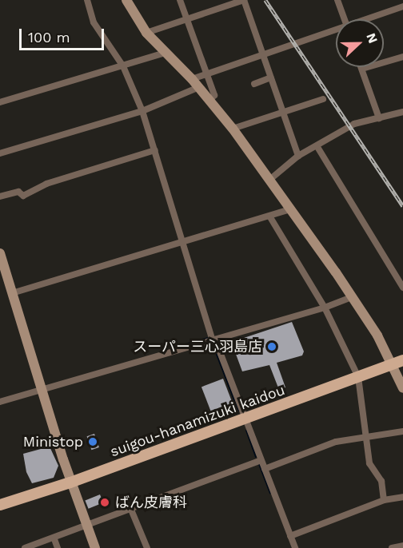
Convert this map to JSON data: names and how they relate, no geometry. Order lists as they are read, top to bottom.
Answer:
{
  "streets": {
    "main road": ["suigou-hanamizuki kaidou"]
  },
  "places": ["スーパー三心羽島店", "Ministop", "ばん皮膚科"],
  "scale_bar": "100 m",
  "north": "right"
}
